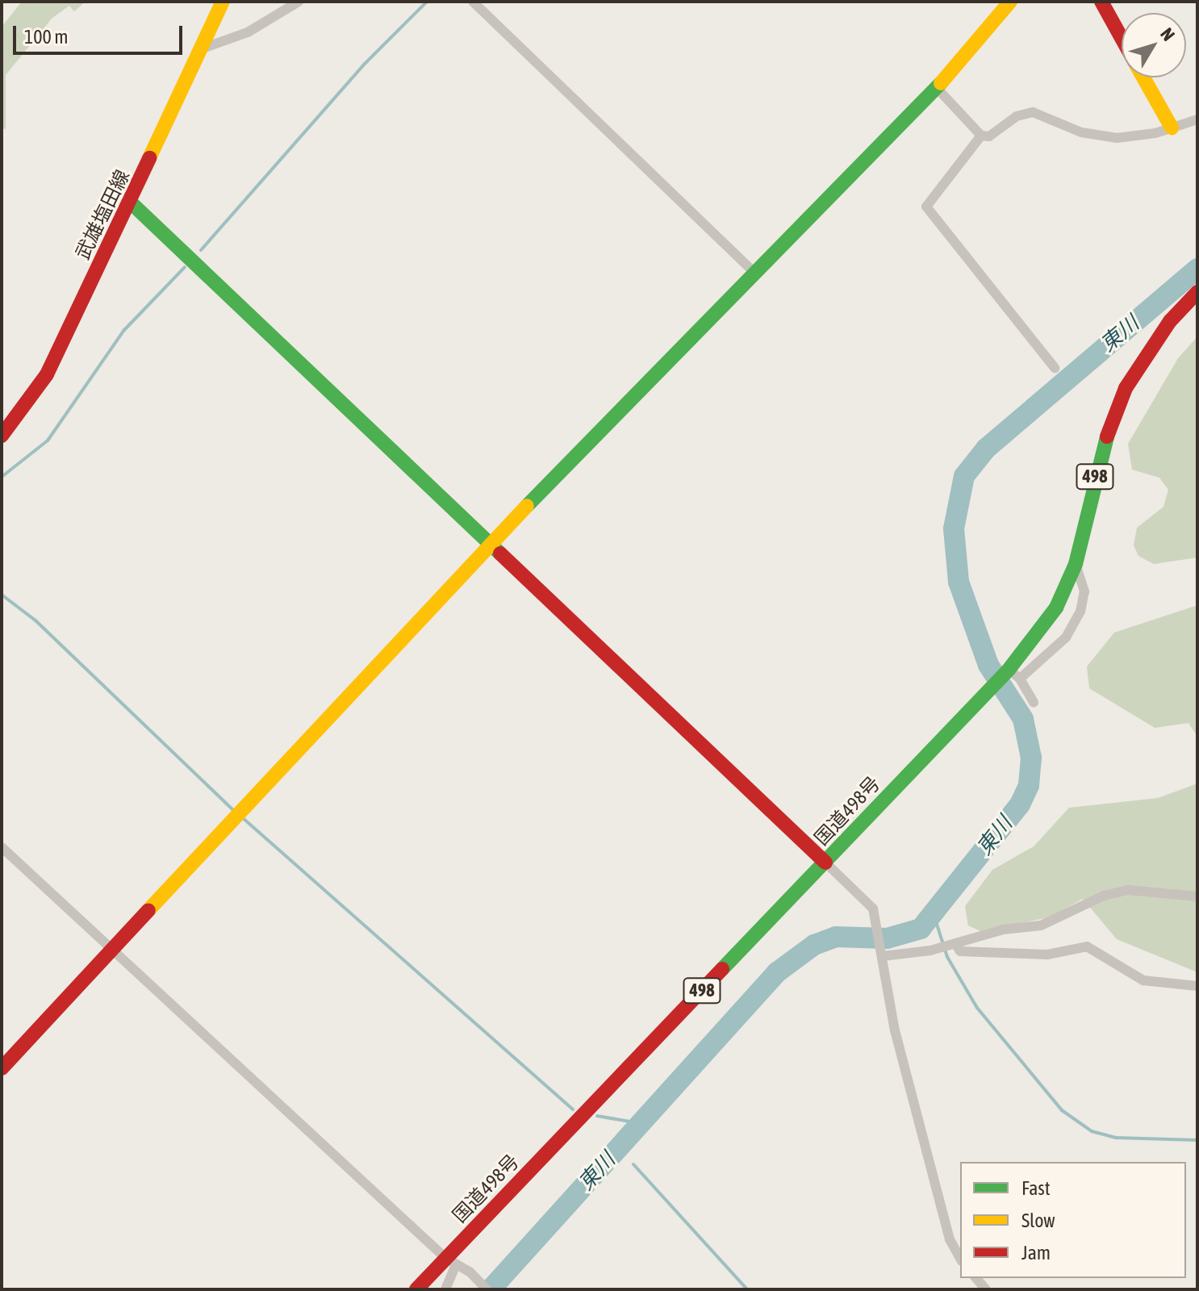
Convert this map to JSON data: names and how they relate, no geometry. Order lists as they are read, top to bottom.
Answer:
{
  "streets": {
    "main road": ["武雄塩田線", "498", "国道498号"]
  },
  "water": ["東川"],
  "legend": ["Fast", "Slow", "Jam"],
  "scale_bar": "100 m",
  "north": "top right"
}
